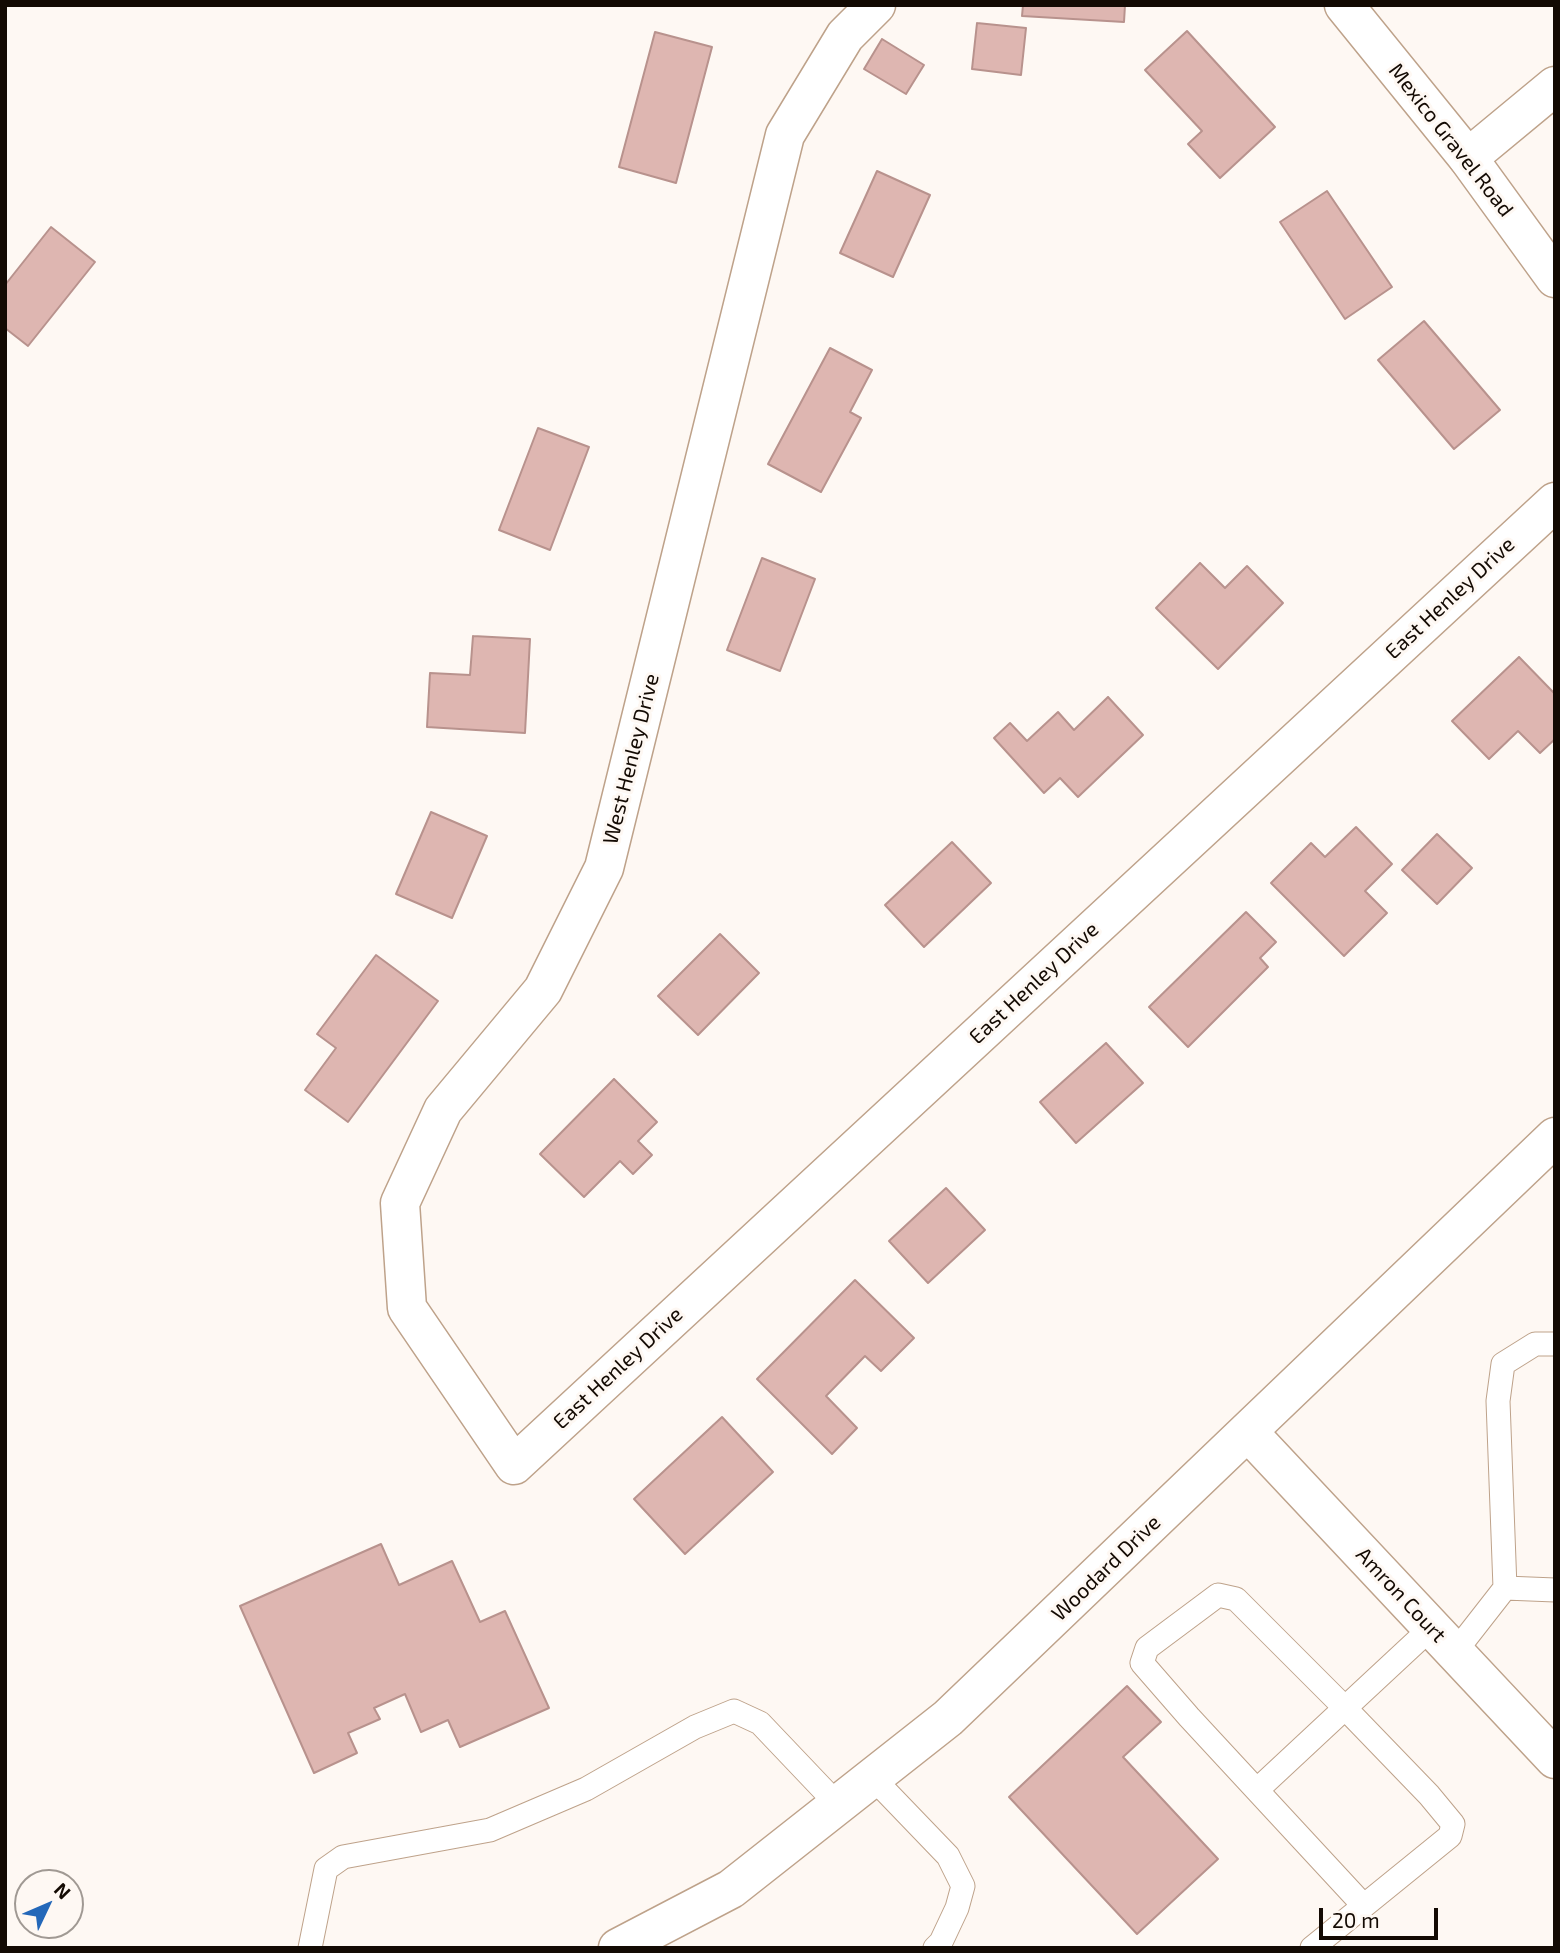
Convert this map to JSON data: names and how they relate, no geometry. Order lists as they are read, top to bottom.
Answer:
{
  "streets": {
    "street": [
      "Mexico Gravel Road",
      "East Henley Drive",
      "West Henley Drive",
      "Woodard Drive",
      "Amron Court"
    ]
  },
  "crossings": [
    ["East Henley Drive", "West Henley Drive"],
    ["Woodard Drive", "Amron Court"]
  ],
  "scale_bar": "20 m",
  "north": "top right"
}
